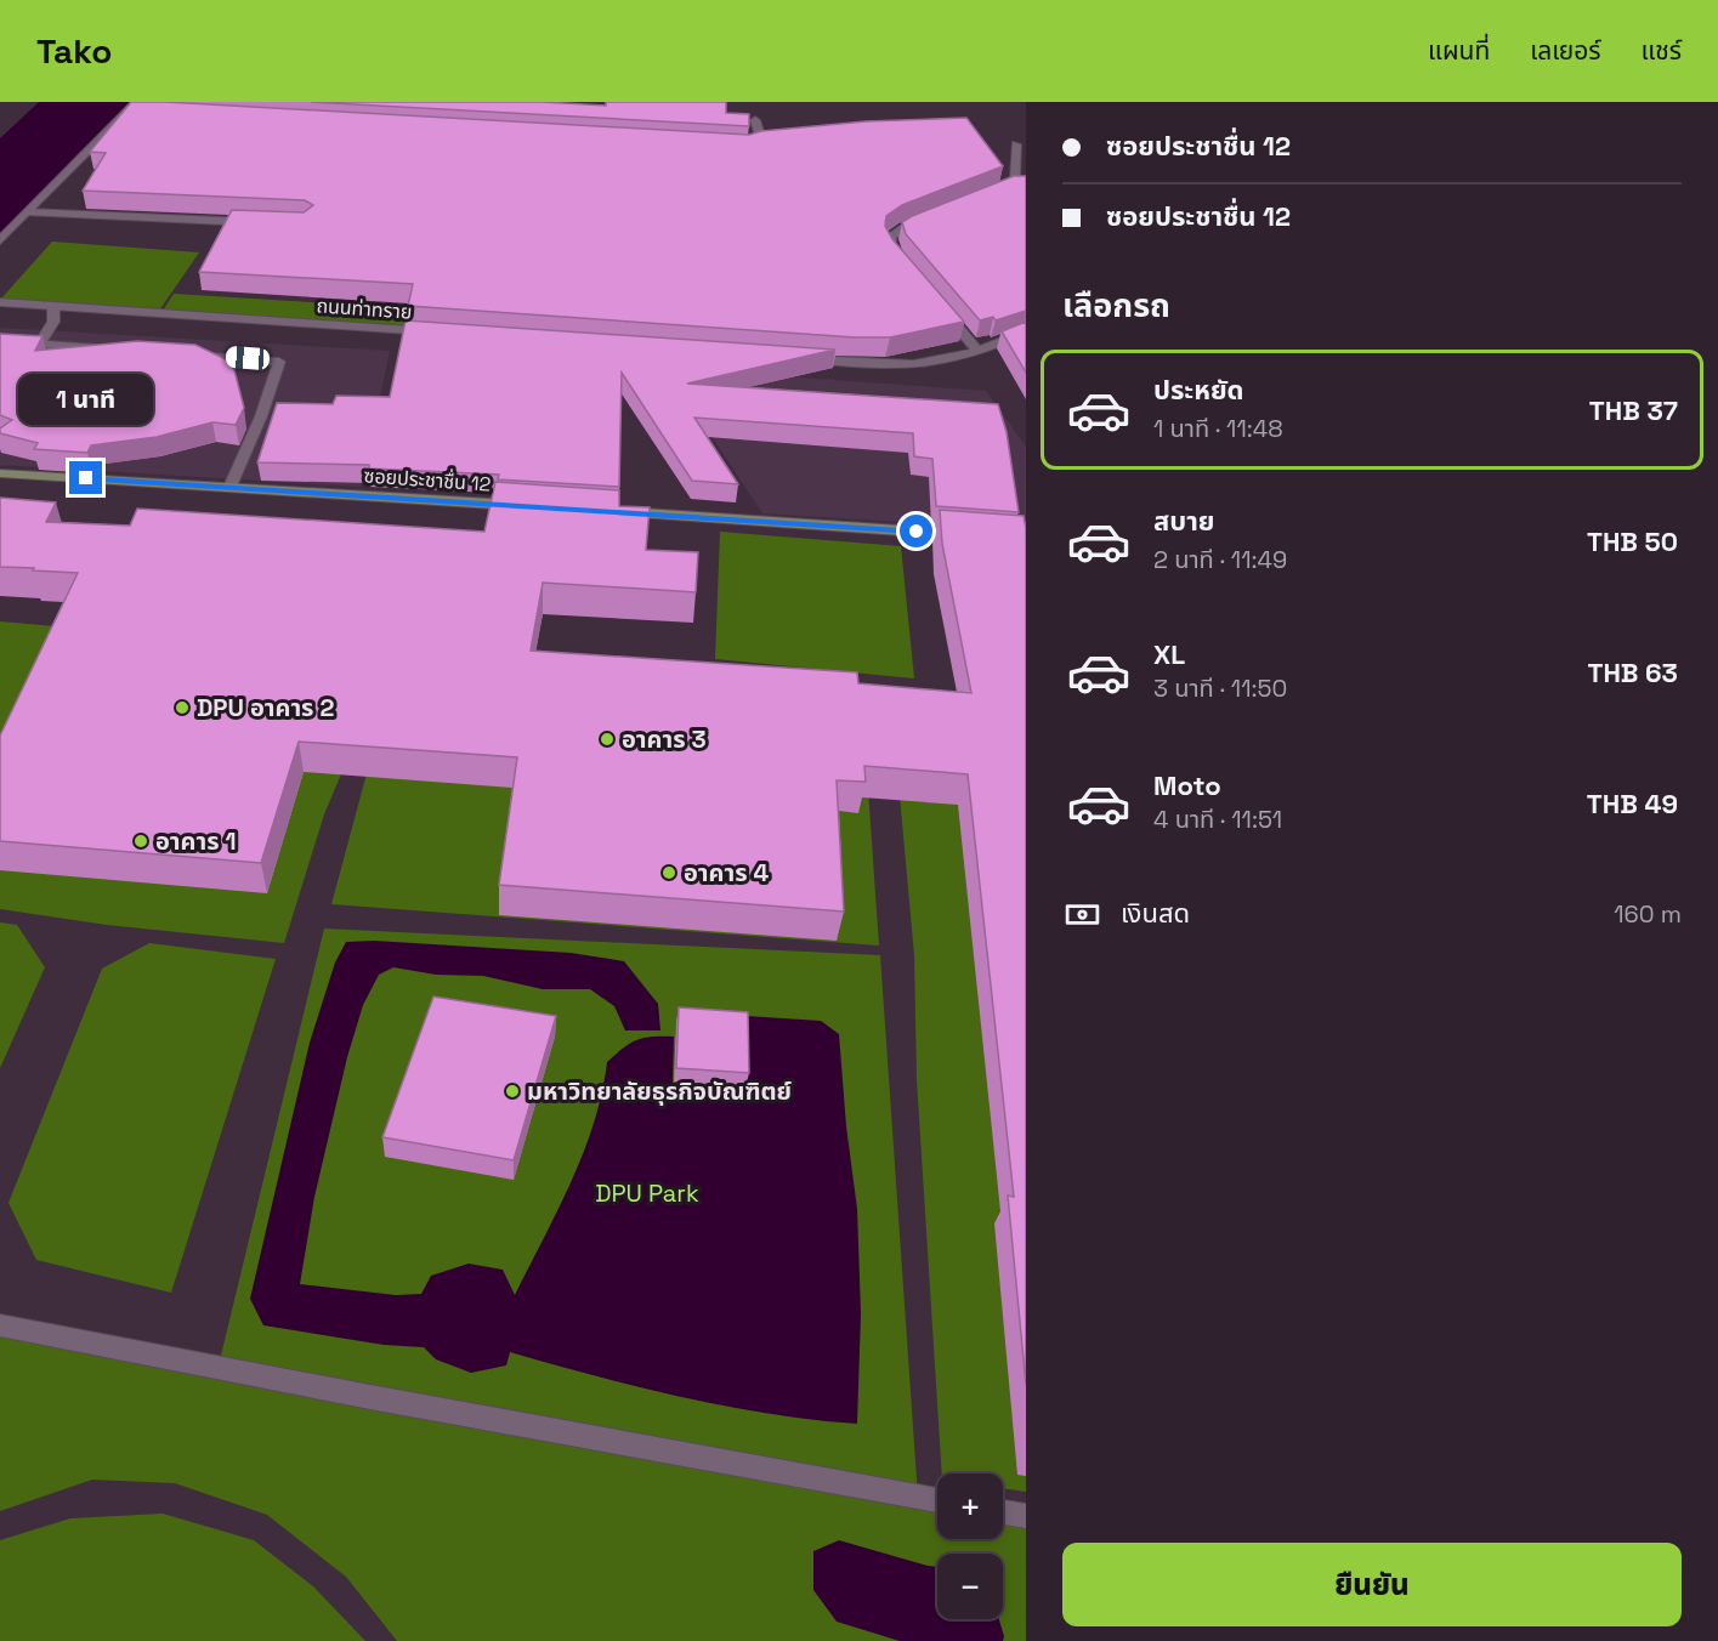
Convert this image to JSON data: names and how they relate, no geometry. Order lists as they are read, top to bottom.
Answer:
{
  "streets": {
    "main road": ["ซอยประชาชื่น 12"],
    "street": ["ถนนท่าทราย"]
  },
  "parks": ["DPU Park"],
  "places": [
    "DPU อาคาร 2",
    "อาคาร 3",
    "อาคาร 1",
    "อาคาร 4",
    "มหาวิทยาลัยธุรกิจบัณฑิตย์"
  ],
  "page": {
    "header": "Tako",
    "nav": ["แผนที่", "เลเยอร์", "แชร์"],
    "banner": ["ซอยประชาชื่น 12", "ซอยประชาชื่น 12"],
    "heading": "เลือกรถ",
    "list": [
      {
        "name": "ประหยัด",
        "note": "1 นาที · 11:48",
        "value": "THB 37"
      },
      {
        "name": "สบาย",
        "note": "2 นาที · 11:49",
        "value": "THB 50"
      },
      {
        "name": "XL",
        "note": "3 นาที · 11:50",
        "value": "THB 63"
      },
      {
        "name": "Moto",
        "note": "4 นาที · 11:51",
        "value": "THB 49"
      }
    ],
    "bubble": "1 นาที",
    "pay": ["เงินสด", "160 m"],
    "map_buttons": ["+", "−"],
    "buttons": "ยืนยัน"
  }
}
